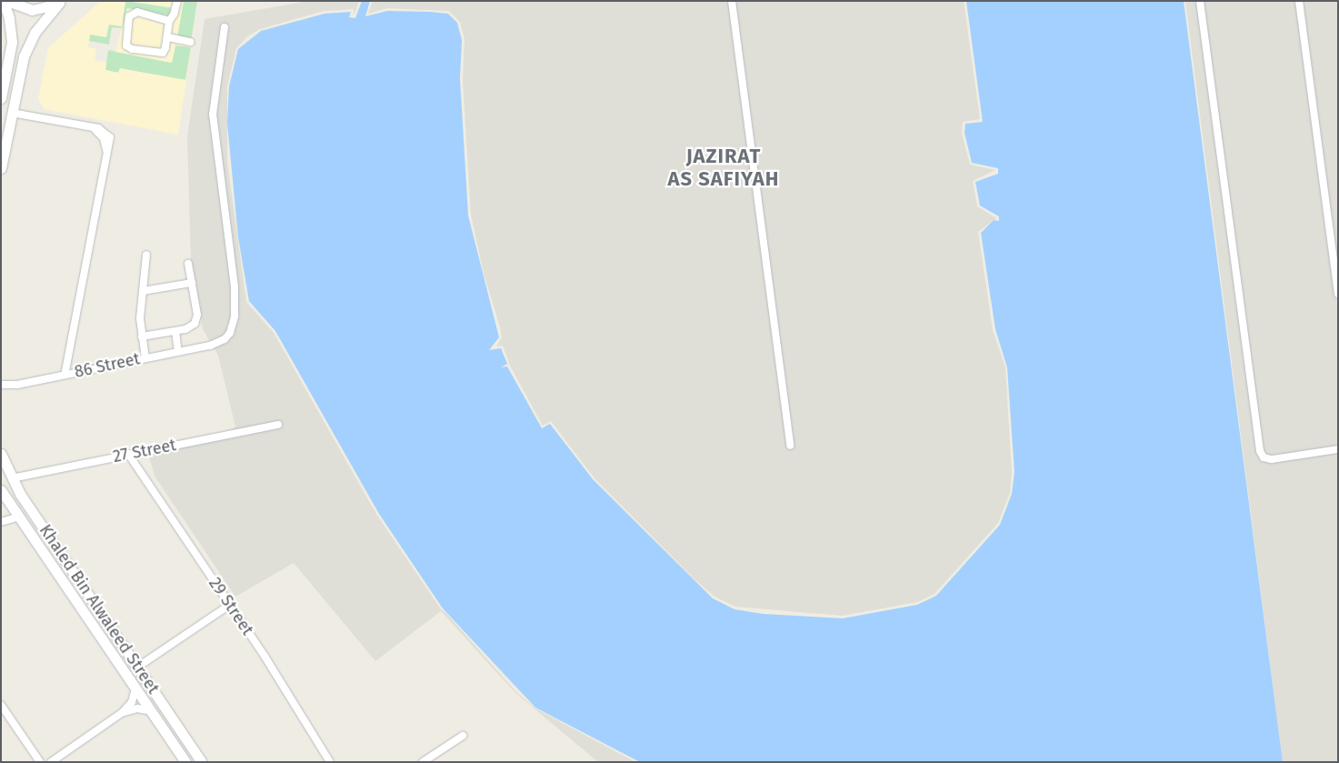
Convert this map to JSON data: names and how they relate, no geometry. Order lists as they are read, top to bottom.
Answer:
{
  "streets": {
    "main road": ["Khaled Bin Alwaleed Street"],
    "street": ["86 Street", "27 Street", "29 Street"]
  },
  "crossings": [
    ["27 Street", "29 Street"],
    ["27 Street", "Khaled Bin Alwaleed Street"]
  ],
  "districts": ["JAZIRAT AS SAFIYAH"]
}
